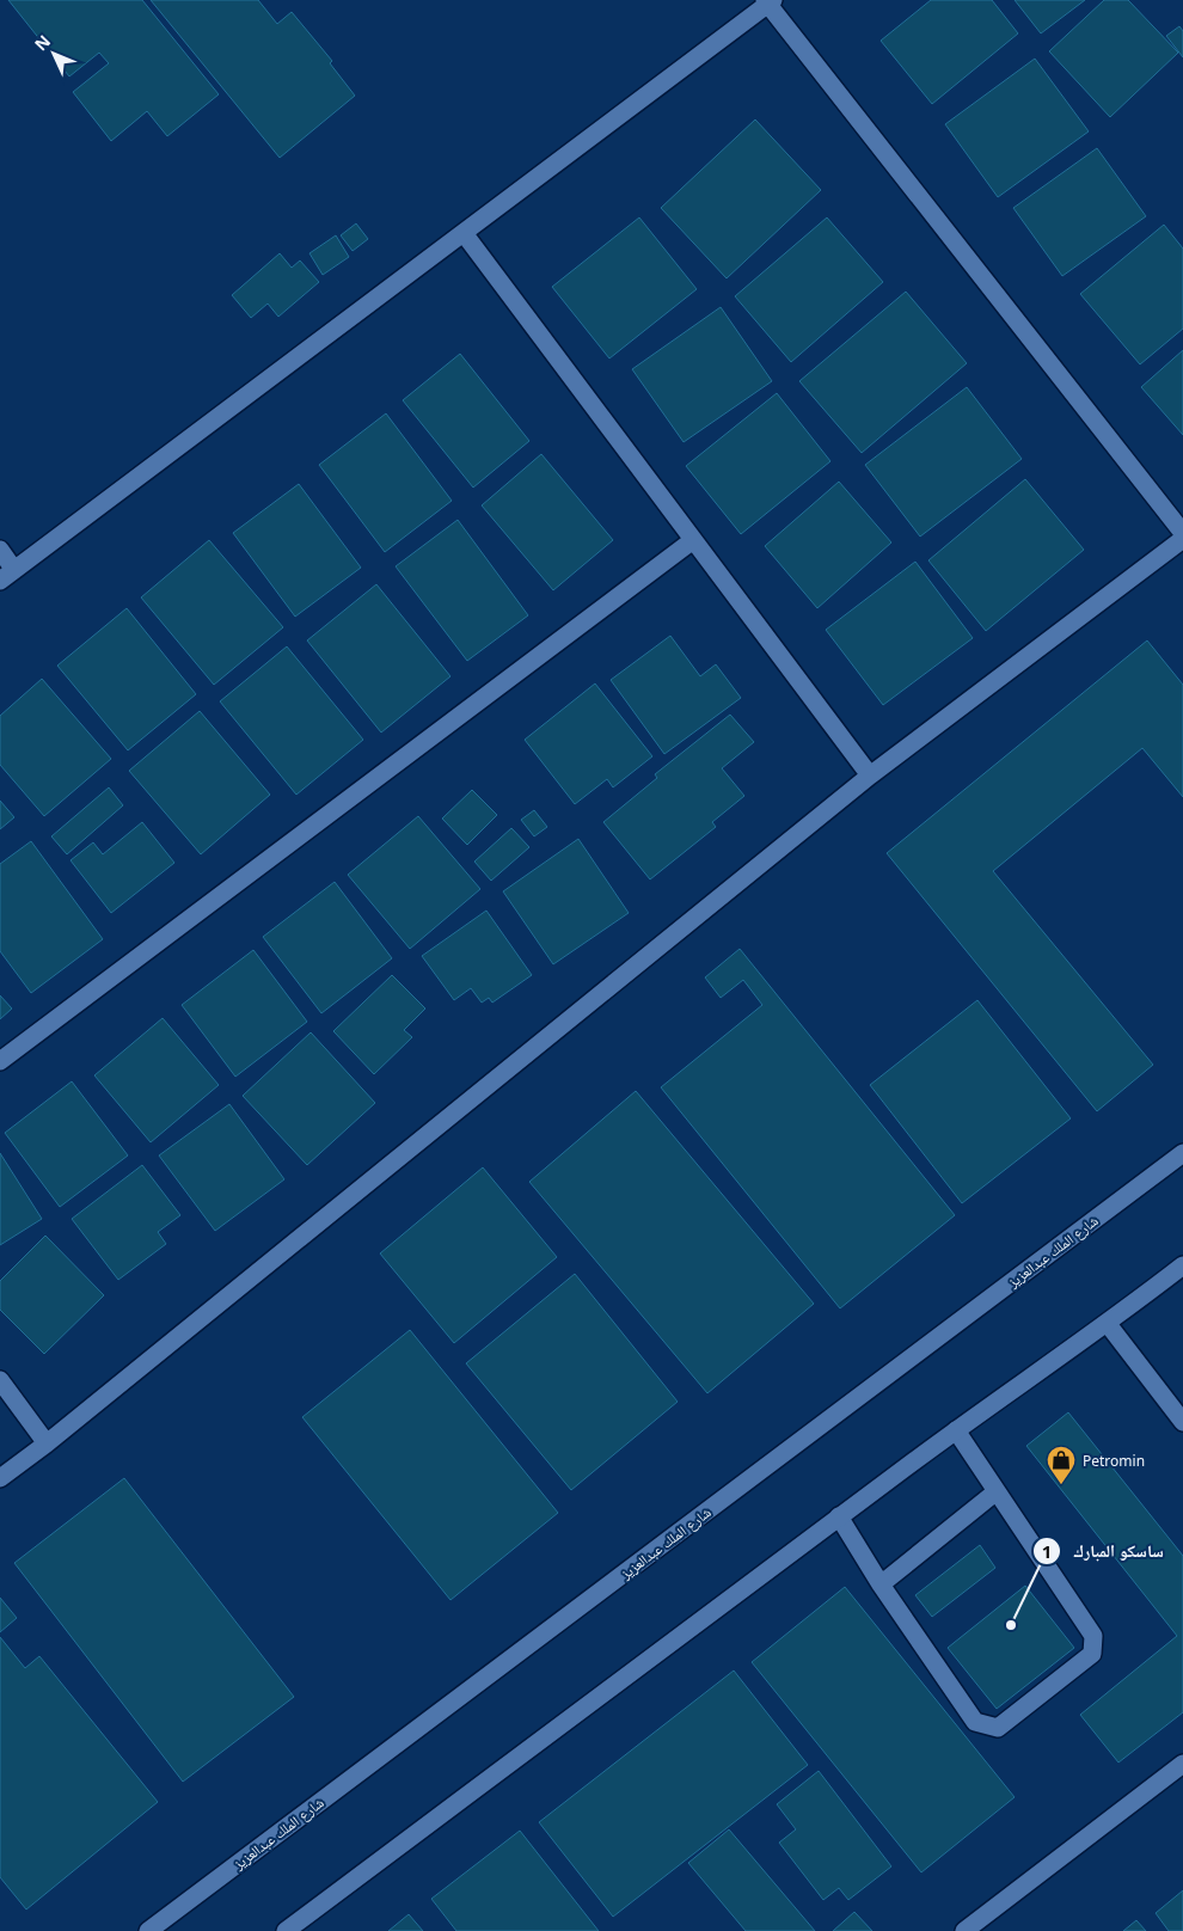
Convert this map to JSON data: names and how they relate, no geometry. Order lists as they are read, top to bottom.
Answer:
{
  "streets": {
    "street": ["شارع الملك عبدالعزيز"]
  },
  "places": {
    "shop": ["Petromin"],
    "other": ["ساسكو المبارك"]
  },
  "north": "top left"
}
